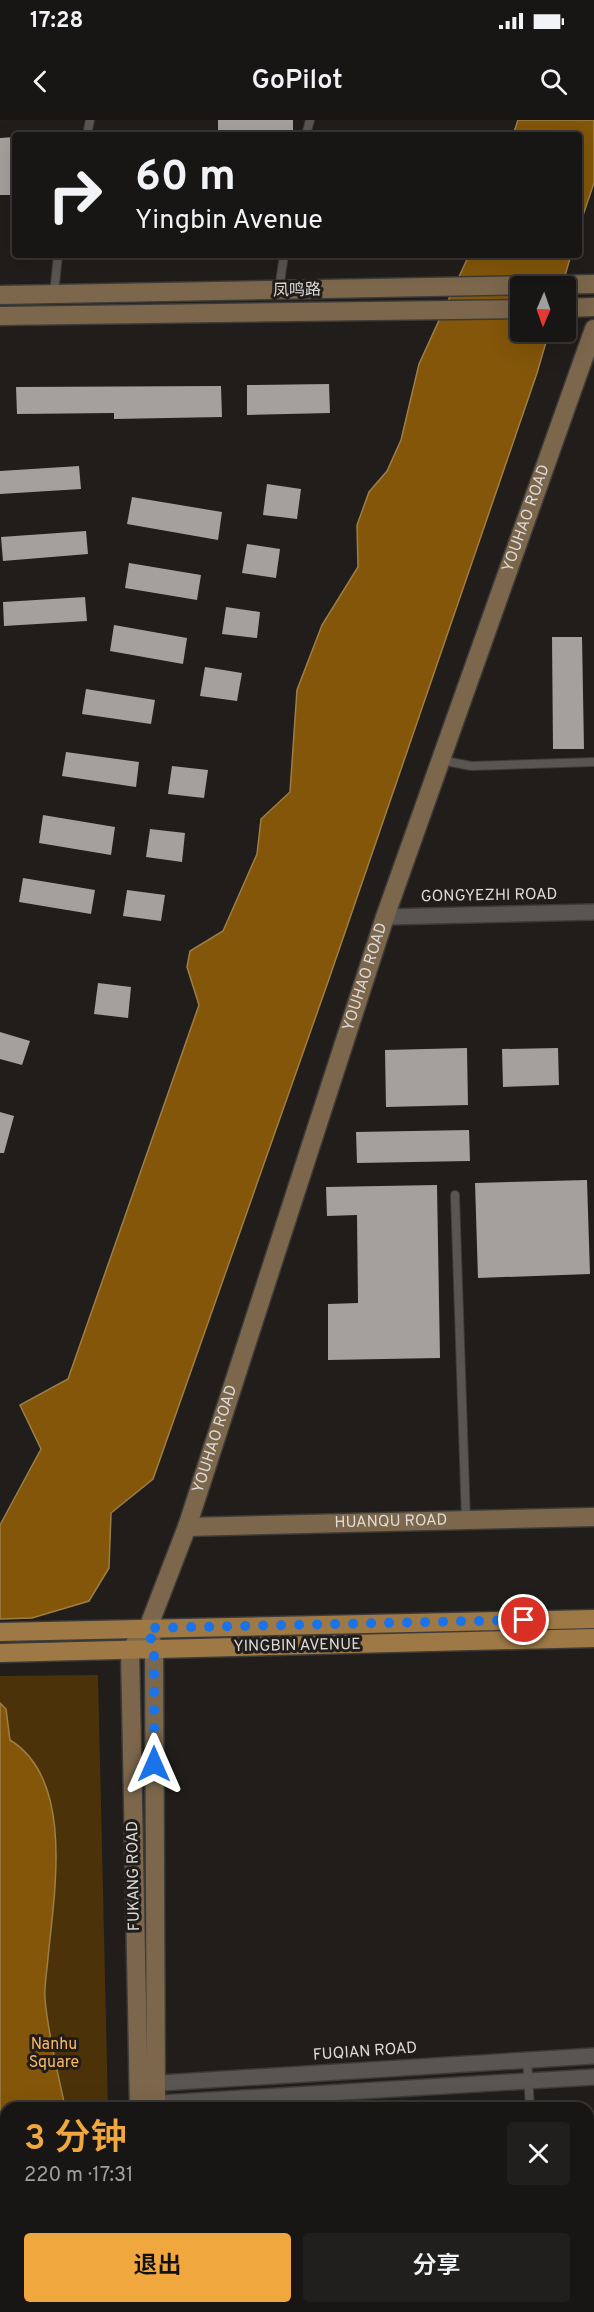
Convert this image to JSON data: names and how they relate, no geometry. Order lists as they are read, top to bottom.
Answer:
{
  "streets": {
    "main road": ["YINGBIN AVENUE"],
    "street": [
      "凤鸣路",
      "YOUHAO ROAD",
      "GONGYEZHI ROAD",
      "HUANQU ROAD",
      "FUKANG ROAD",
      "FUQIAN ROAD"
    ]
  },
  "crossings": [
    ["YOUHAO ROAD", "GONGYEZHI ROAD"],
    ["YOUHAO ROAD", "HUANQU ROAD"],
    ["YOUHAO ROAD", "YINGBIN AVENUE"],
    ["YOUHAO ROAD", "FUKANG ROAD"],
    ["YINGBIN AVENUE", "FUKANG ROAD"],
    ["FUKANG ROAD", "FUQIAN ROAD"]
  ],
  "parks": ["Nanhu Square"],
  "north": "bottom",
  "page": {
    "status": "17:28",
    "header": "GoPilot",
    "turn": ["60 m", "Yingbin Avenue"],
    "heading": ["3 分钟", "220 m · 17:31"],
    "buttons": ["退出", "分享"]
  }
}
